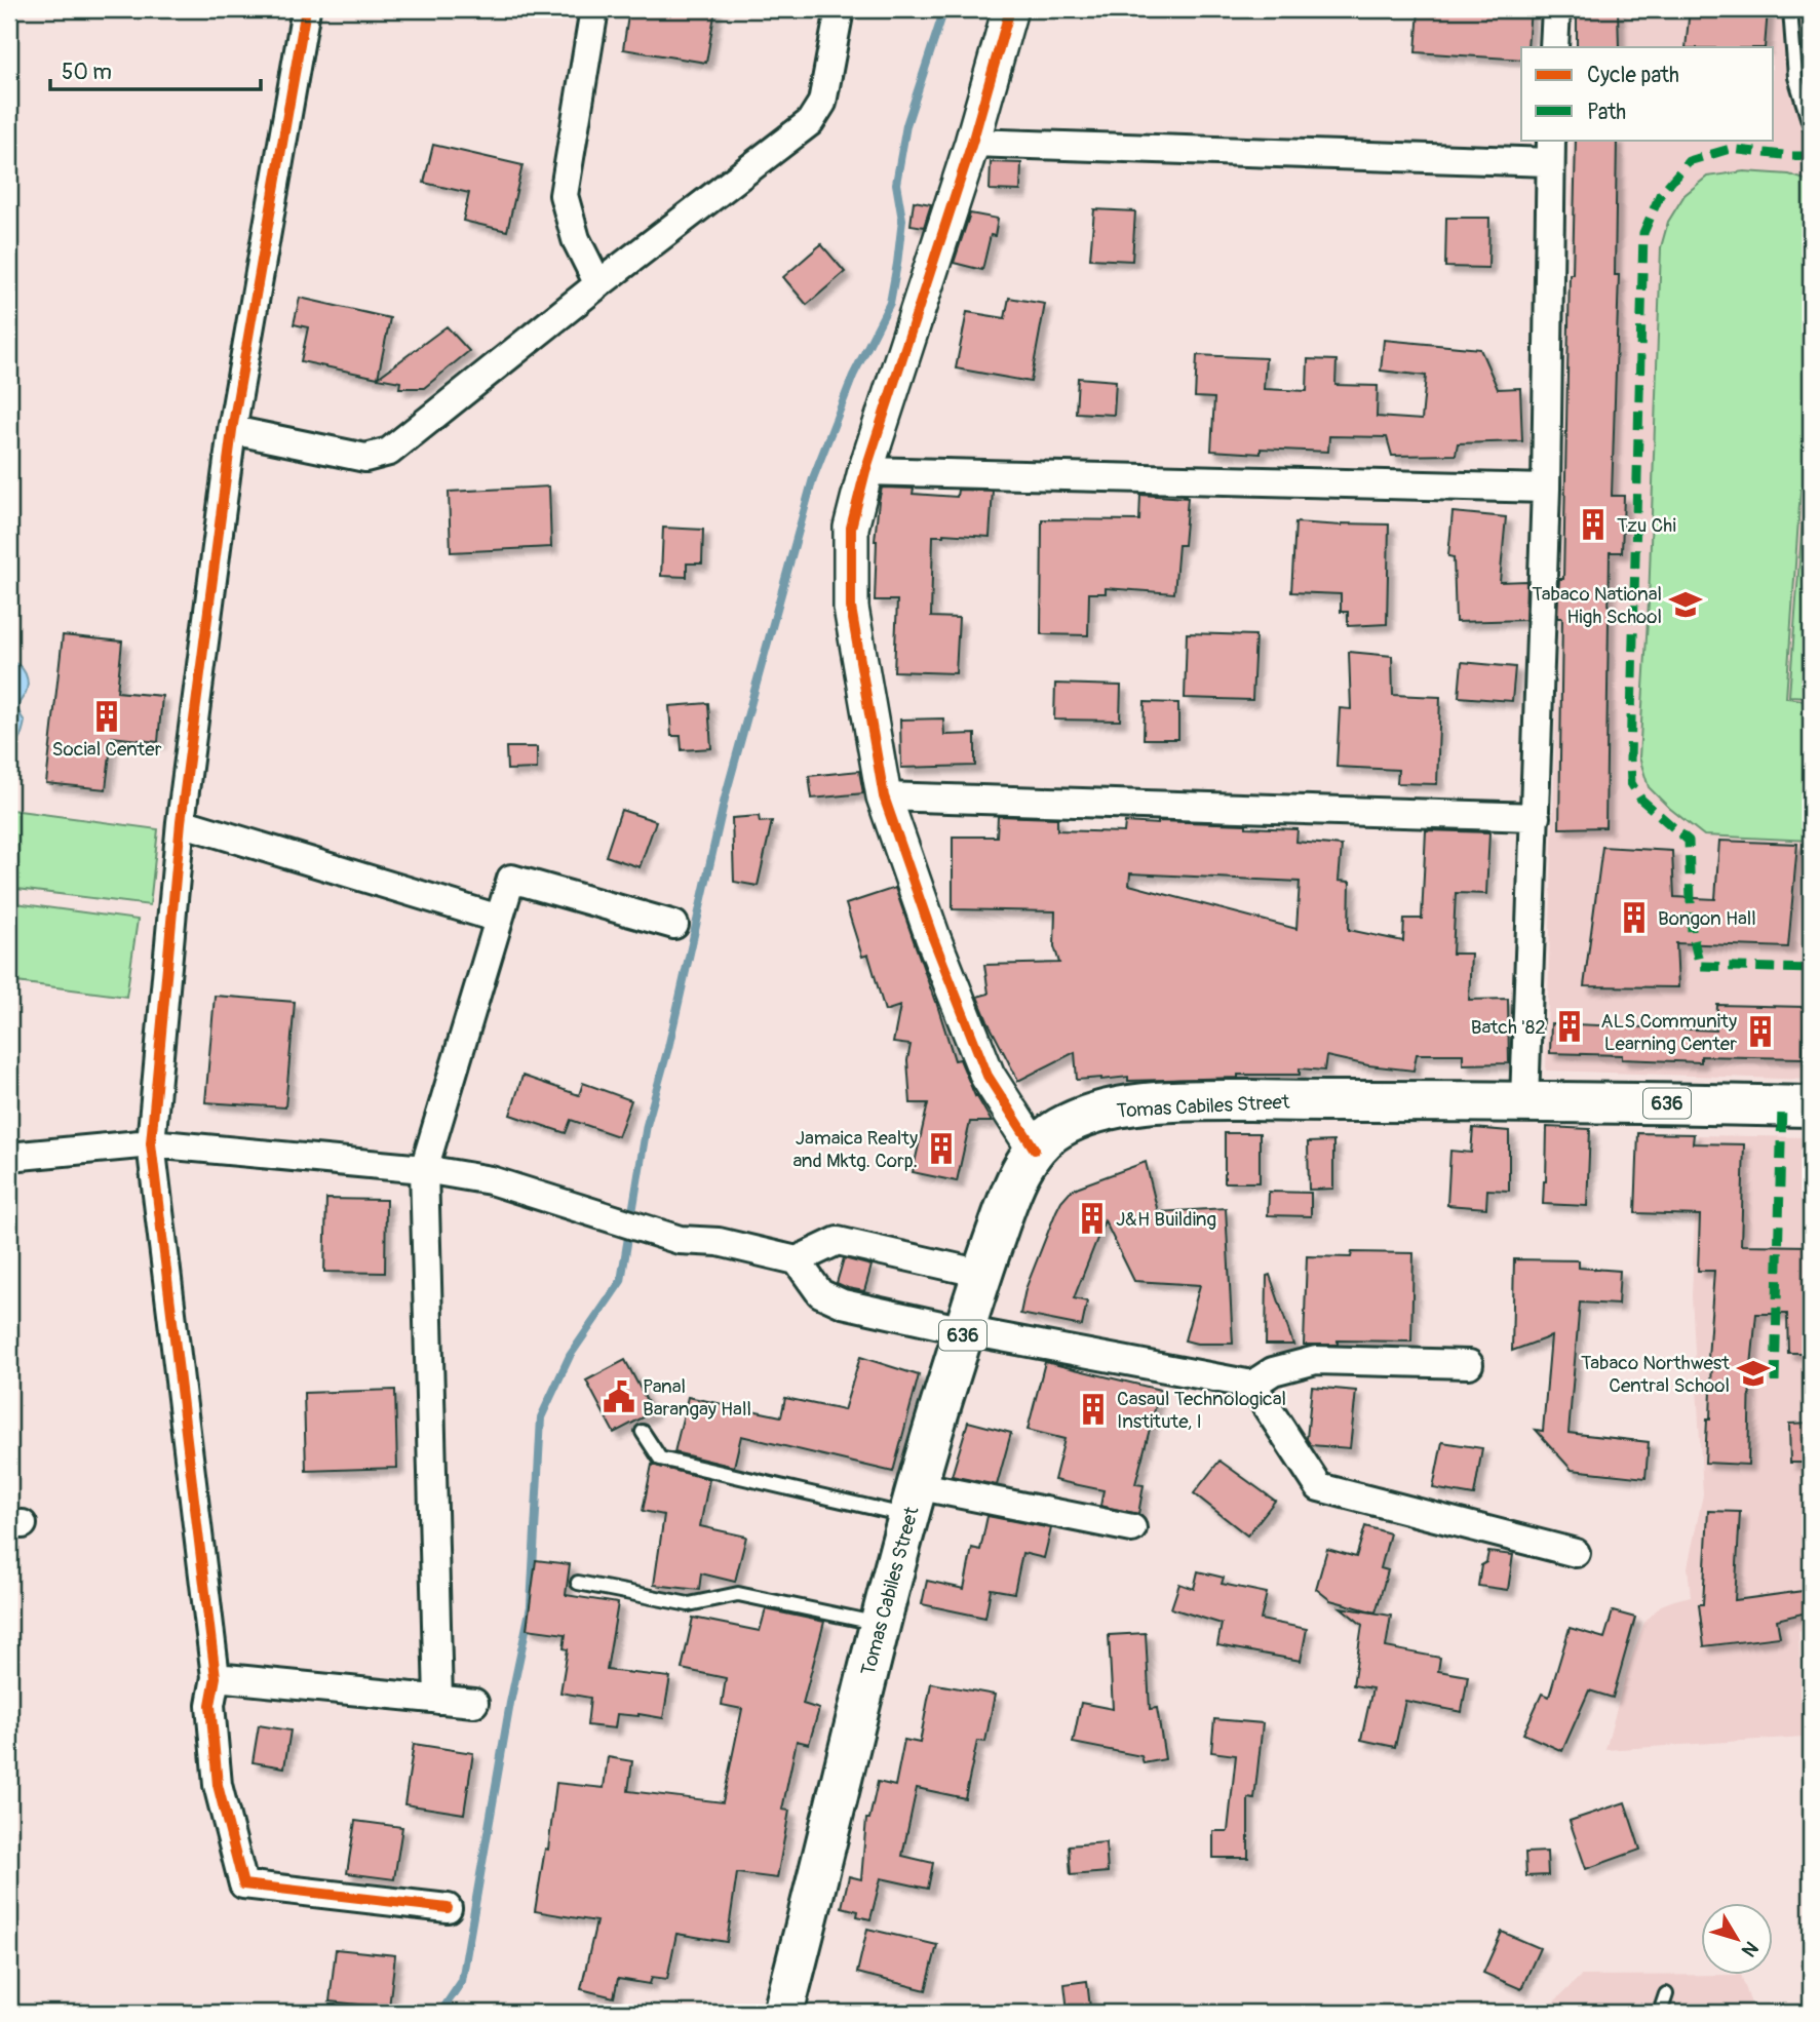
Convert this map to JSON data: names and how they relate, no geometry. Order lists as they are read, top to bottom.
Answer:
{
  "streets": {
    "main road": ["636", "Tomas Cabiles Street"]
  },
  "places": {
    "building": [
      "Tzu Chi",
      "Social Center",
      "Bongon Hall",
      "Batch '82",
      "ALS Community Learning Center",
      "Jamaica Realty and Mktg. Corp.",
      "J&H Building",
      "Casaul Technological Institute, I"
    ],
    "school or university": ["Tabaco National High School", "Tabaco Northwest Central School"],
    "public building": ["Panal Barangay Hall"]
  },
  "legend": ["Cycle path", "Path"],
  "scale_bar": "50 m",
  "north": "bottom right"
}
